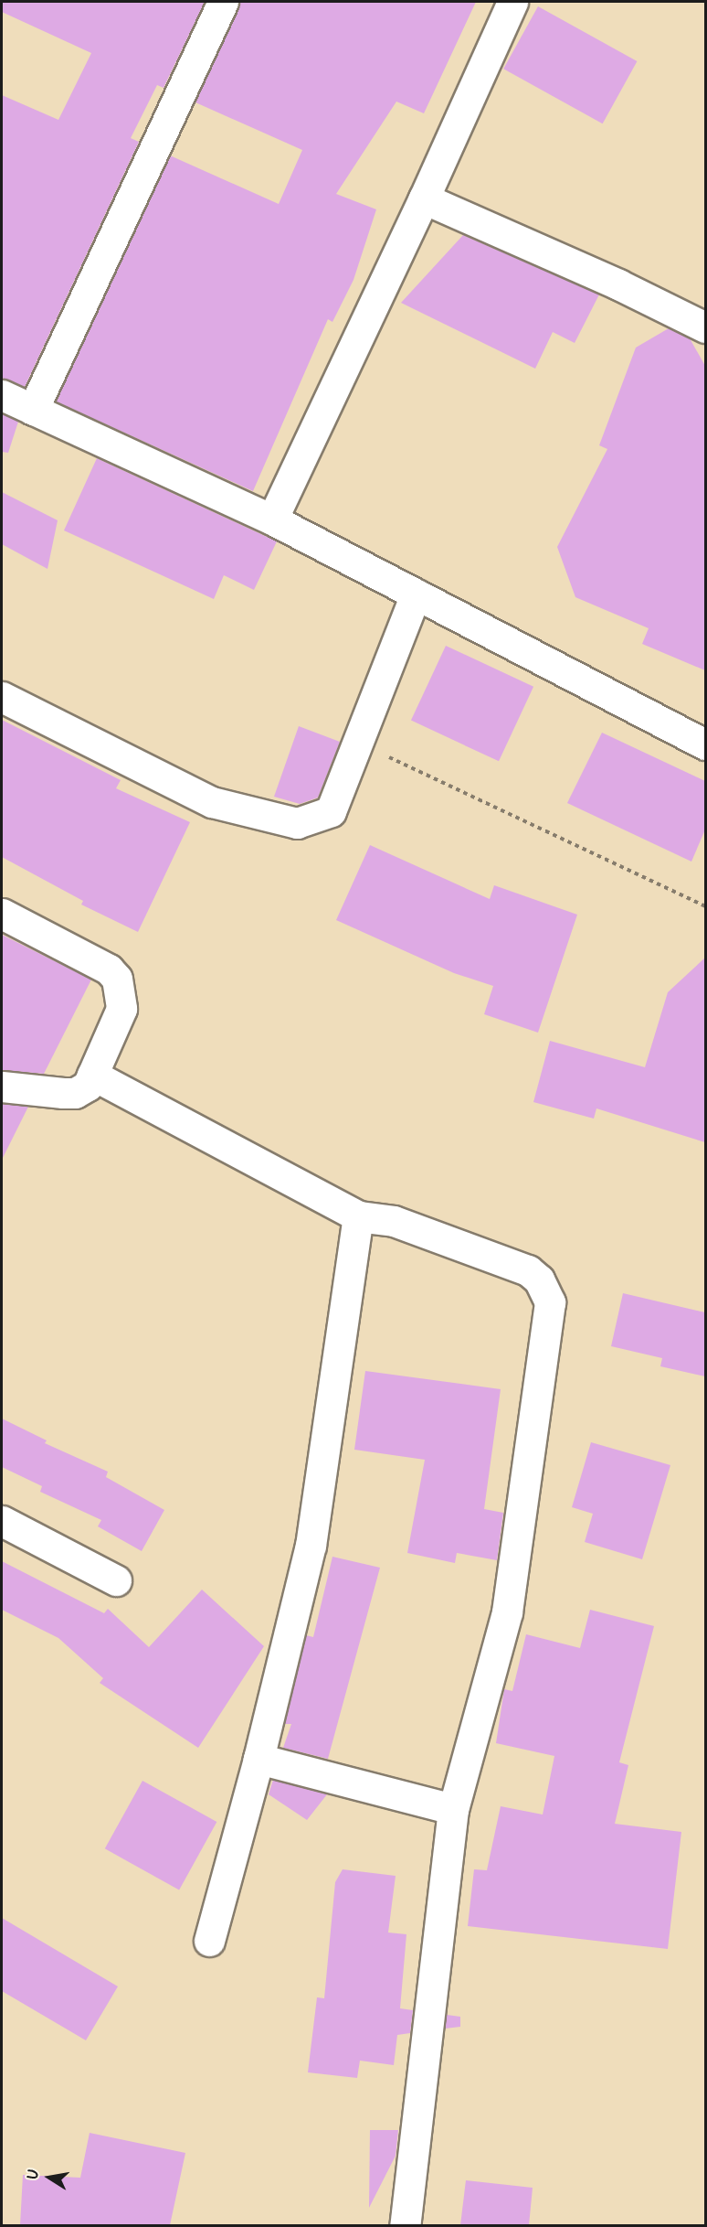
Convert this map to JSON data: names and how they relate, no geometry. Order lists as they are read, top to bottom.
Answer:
{
  "north": "left"
}
